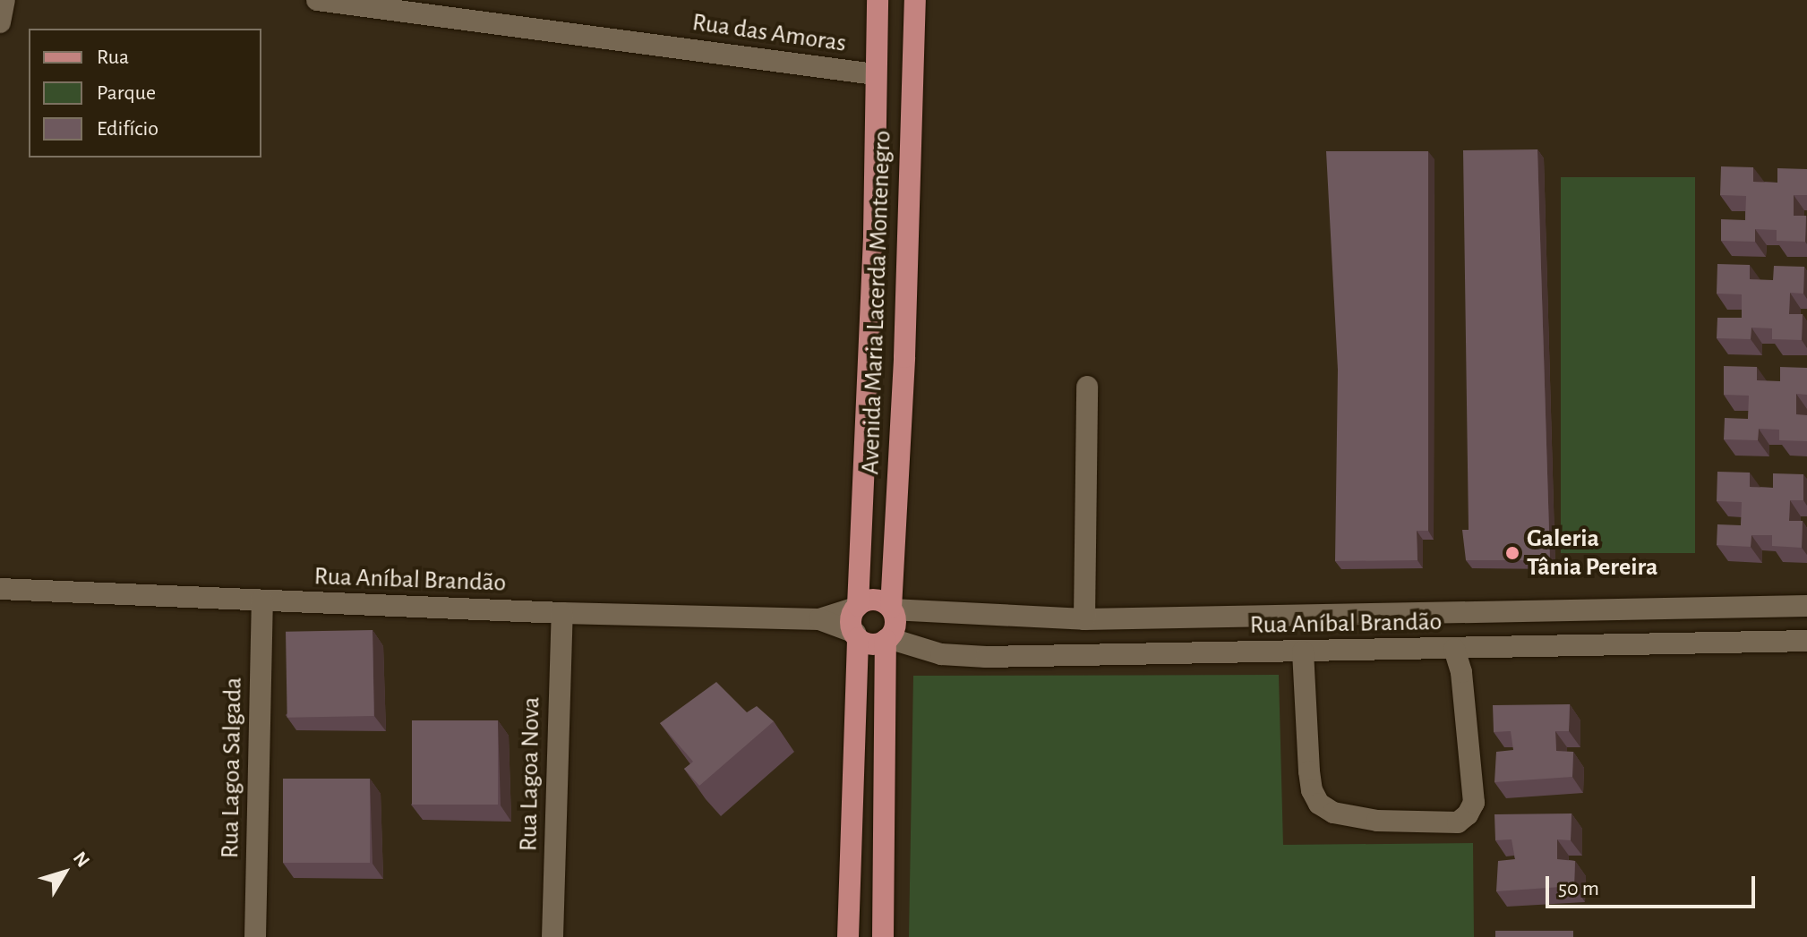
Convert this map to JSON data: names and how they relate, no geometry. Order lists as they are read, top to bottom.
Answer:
{
  "streets": {
    "main road": ["Avenida Maria Lacerda Montenegro"],
    "street": [
      "Rua das Amoras",
      "Rua Aníbal Brandão",
      "Rua Lagoa Salgada",
      "Rua Lagoa Nova"
    ]
  },
  "crossings": [
    ["Rua das Amoras", "Avenida Maria Lacerda Montenegro"],
    ["Avenida Maria Lacerda Montenegro", "Rua Aníbal Brandão"],
    ["Rua Aníbal Brandão", "Rua Lagoa Salgada"],
    ["Rua Aníbal Brandão", "Rua Lagoa Nova"]
  ],
  "places": ["Galeria Tânia Pereira"],
  "legend": ["Rua", "Parque", "Edifício"],
  "scale_bar": "50 m",
  "north": "top right"
}
